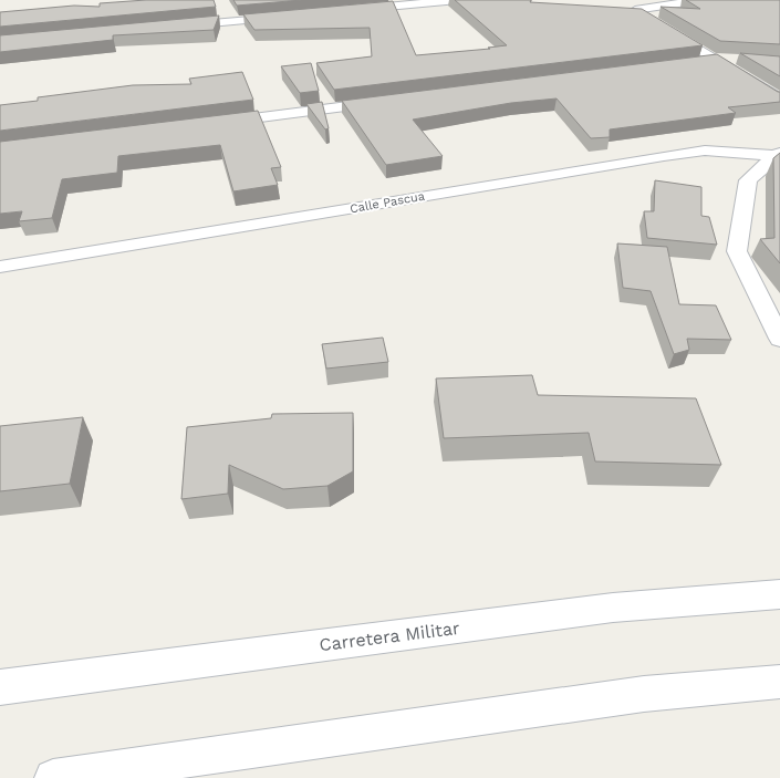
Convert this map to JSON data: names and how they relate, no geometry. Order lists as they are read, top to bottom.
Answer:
{
  "streets": {
    "street": ["Calle Pascua", "Carretera Militar"]
  }
}
